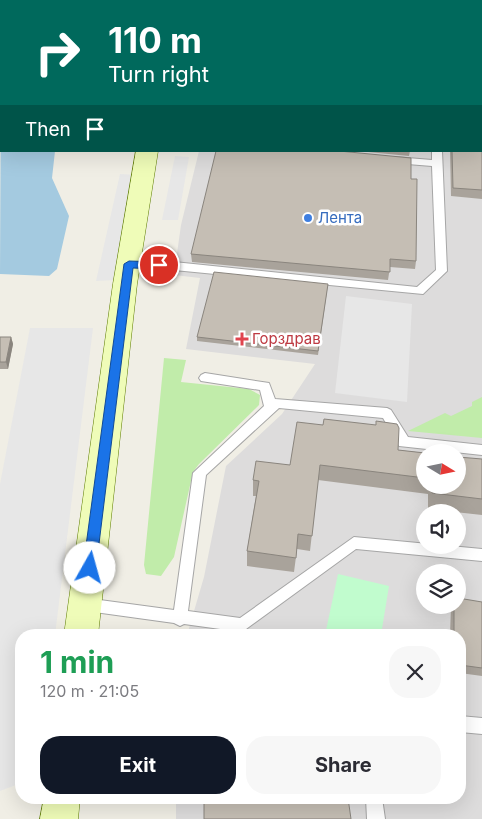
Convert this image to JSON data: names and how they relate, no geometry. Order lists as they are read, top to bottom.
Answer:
{
  "places": {
    "other": ["Лента"],
    "health": ["Горздрав"]
  },
  "north": "right",
  "page": {
    "turn": ["110 m", "Turn right"],
    "then": "Then",
    "heading": ["1 min", "120 m · 21:05"],
    "buttons": ["Exit", "Share"]
  }
}
